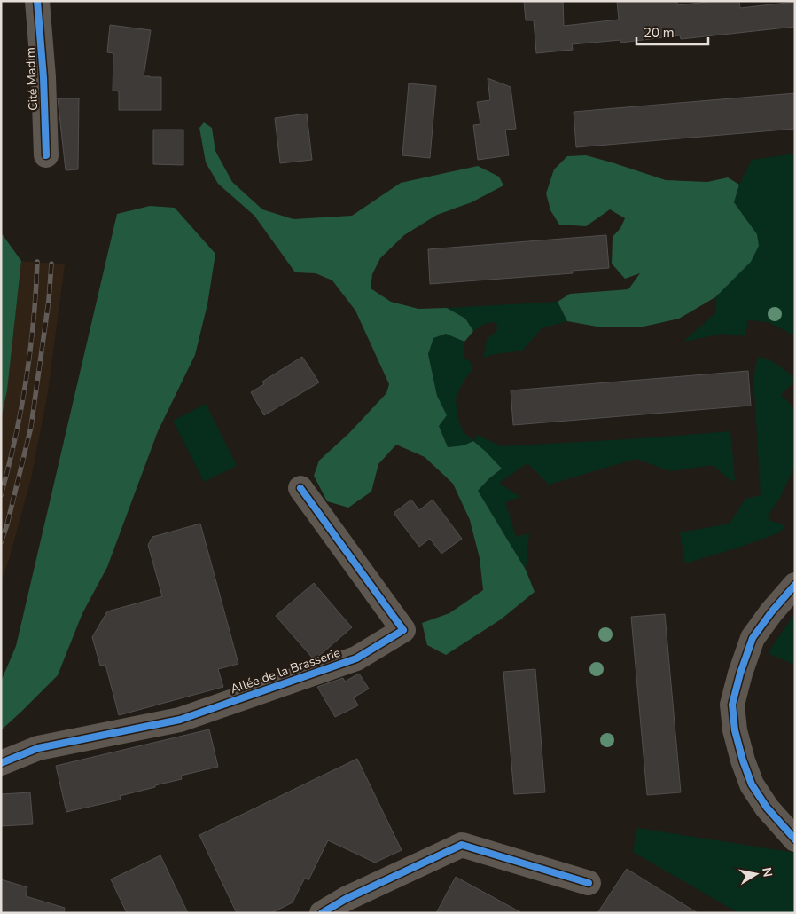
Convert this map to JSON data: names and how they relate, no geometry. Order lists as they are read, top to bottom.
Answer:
{
  "streets": {
    "street": ["Cité Madim", "Allée de la Brasserie"]
  },
  "scale_bar": "20 m",
  "north": "right"
}
